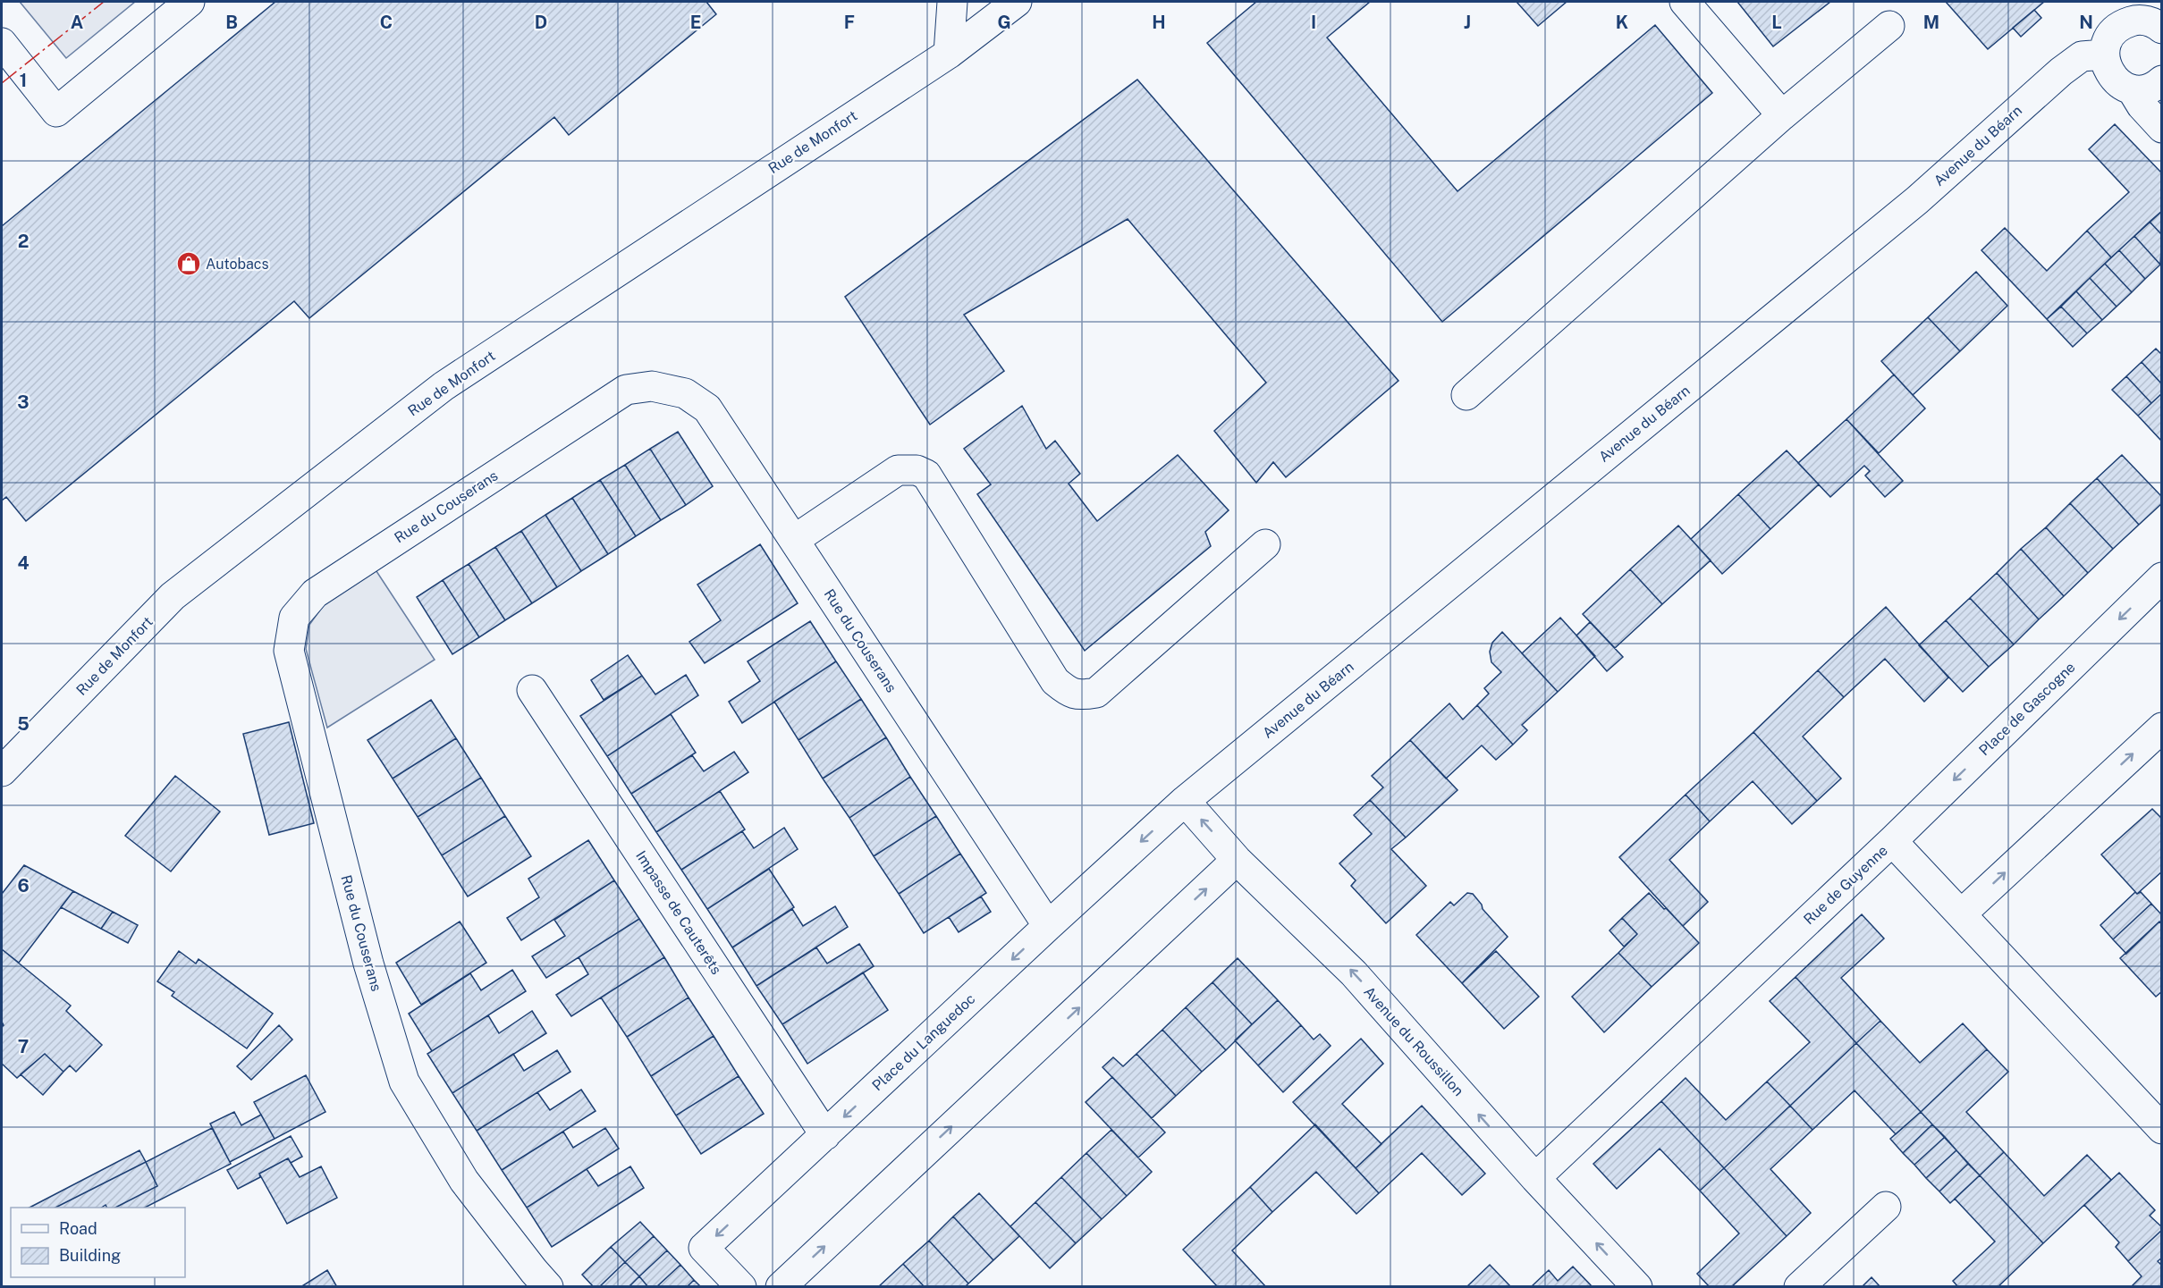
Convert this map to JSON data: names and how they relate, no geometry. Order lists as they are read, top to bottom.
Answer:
{
  "streets": {
    "street": [
      "Rue de Monfort",
      "Avenue du Béarn",
      "Rue du Couserans",
      "Place de Gascogne",
      "Rue de Guyenne",
      "Impasse de Cauterêts",
      "Avenue du Roussillon",
      "Place du Languedoc"
    ]
  },
  "crossings": [
    ["Avenue du Béarn", "Avenue du Roussillon"],
    ["Avenue du Béarn", "Place du Languedoc"],
    ["Rue du Couserans", "Place du Languedoc"],
    ["Place de Gascogne", "Rue de Guyenne"],
    ["Rue de Guyenne", "Avenue du Roussillon"],
    ["Impasse de Cauterêts", "Place du Languedoc"],
    ["Avenue du Roussillon", "Place du Languedoc"]
  ],
  "one_way": ["Avenue du Roussillon"],
  "places": {
    "shop": ["Autobacs"]
  },
  "legend": ["Road", "Building"],
  "grid": {
    "columns": [
      "A",
      "B",
      "C",
      "D",
      "E",
      "F",
      "G",
      "H",
      "I",
      "J",
      "K",
      "L",
      "M",
      "N"
    ],
    "rows": [
      "1",
      "2",
      "3",
      "4",
      "5",
      "6",
      "7"
    ]
  }
}
